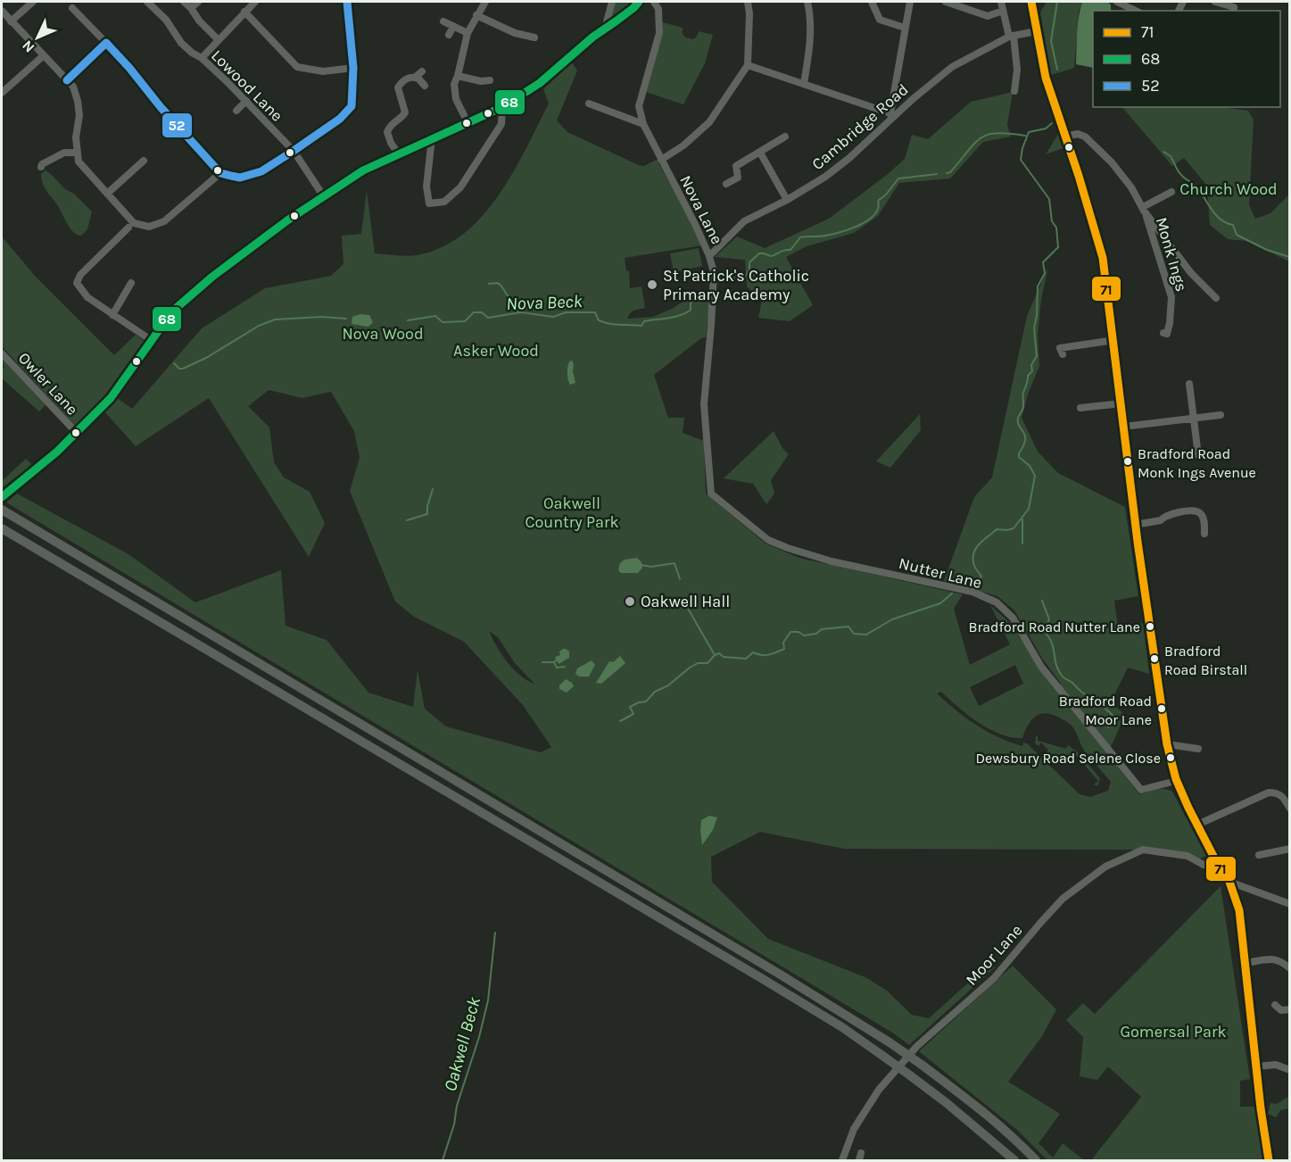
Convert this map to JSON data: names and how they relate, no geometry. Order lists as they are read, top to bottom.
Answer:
{
  "streets": {
    "street": [
      "Lowood Lane",
      "Cambridge Road",
      "Nova Lane",
      "Monk Ings",
      "Owler Lane",
      "Nutter Lane",
      "Moor Lane"
    ]
  },
  "crossings": [
    ["Cambridge Road", "Nova Lane"],
    ["Nova Lane", "Nutter Lane"]
  ],
  "water": ["Nova Beck", "Oakwell Beck"],
  "parks": [
    "Church Wood",
    "Nova Wood",
    "Asker Wood",
    "Oakwell Country Park",
    "Gomersal Park"
  ],
  "places": [
    "St Patrick's Catholic Primary Academy",
    "Bradford Road Monk Ings Avenue",
    "Oakwell Hall",
    "Bradford Road Nutter Lane",
    "Bradford Road Birstall",
    "Bradford Road Moor Lane",
    "Dewsbury Road Selene Close"
  ],
  "lines": ["transit line 71", "transit line 68", "transit line 52"],
  "legend": ["71", "68", "52"],
  "north": "bottom left"
}
